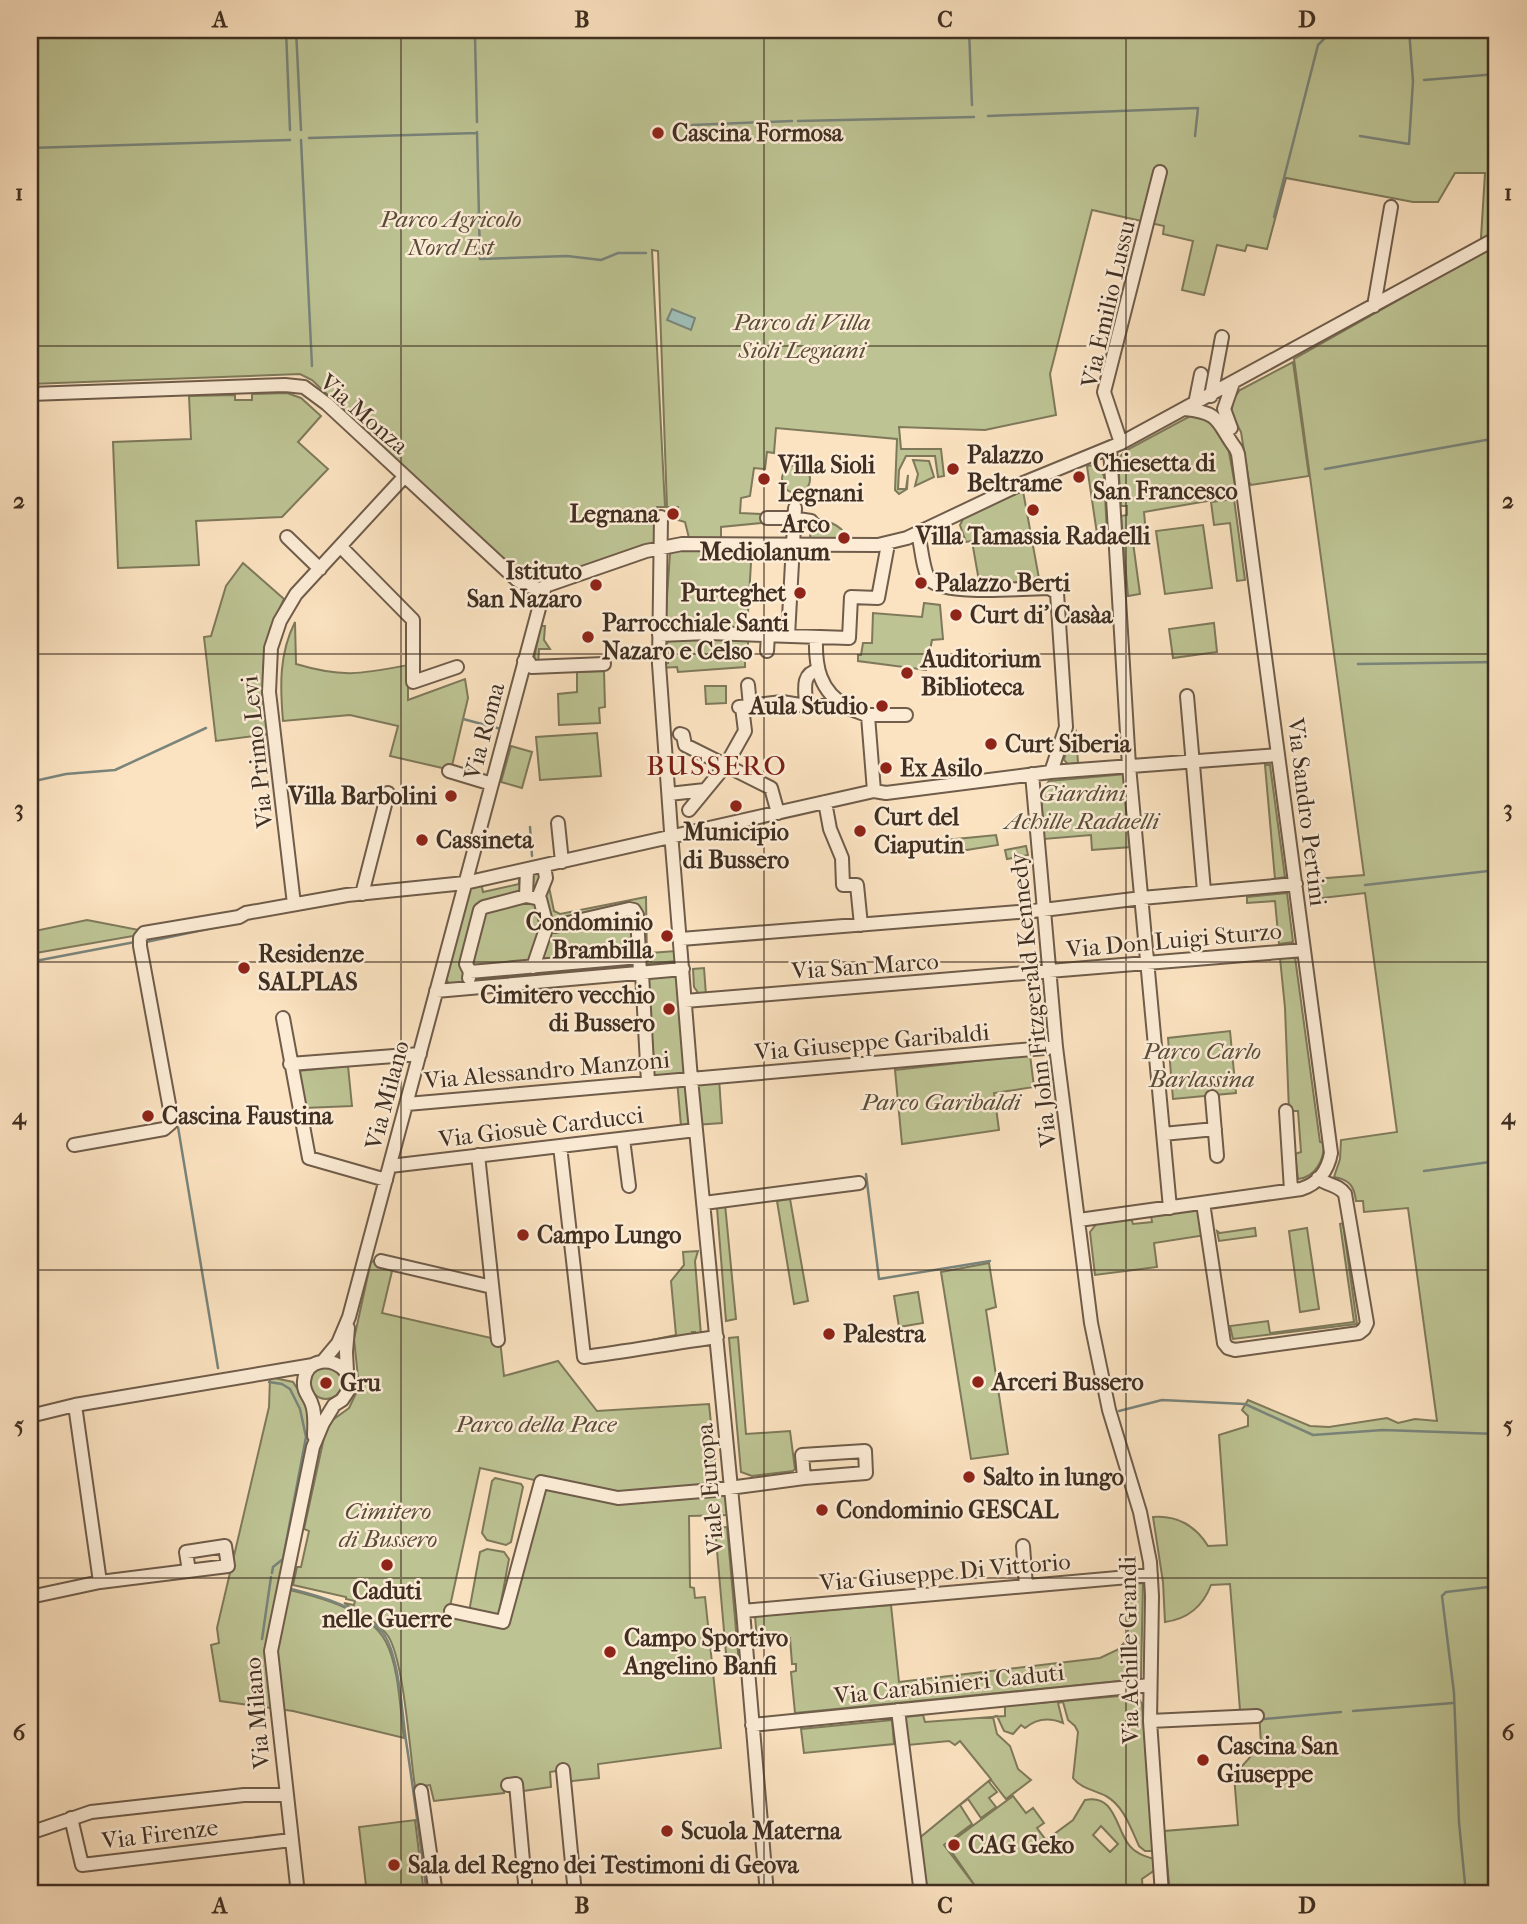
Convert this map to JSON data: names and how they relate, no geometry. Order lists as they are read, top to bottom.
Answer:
{
  "streets": {
    "street": [
      "Via Emilio Lussu",
      "Via Monza",
      "Via Roma",
      "Via Primo Levi",
      "Via Sandro Pertini",
      "Via Don Luigi Sturzo",
      "Via San Marco",
      "Via John Fitzgerald Kennedy",
      "Via Giuseppe Garibaldi",
      "Via Alessandro Manzoni",
      "Via Milano",
      "Via Giosuè Carducci",
      "Viale Europa",
      "Via Giuseppe Di Vittorio",
      "Via Achille Grandi",
      "Via Carabinieri Caduti",
      "Via Firenze"
    ]
  },
  "crossings": [
    ["Via Emilio Lussu", "Via Don Luigi Sturzo"],
    ["Via Monza", "Via Roma"],
    ["Via Monza", "Via Primo Levi"],
    ["Via Roma", "Via Milano"],
    ["Via Sandro Pertini", "Via Don Luigi Sturzo"],
    ["Via Don Luigi Sturzo", "Via San Marco"],
    ["Via Don Luigi Sturzo", "Via John Fitzgerald Kennedy"],
    ["Via San Marco", "Via John Fitzgerald Kennedy"],
    ["Via San Marco", "Viale Europa"],
    ["Via John Fitzgerald Kennedy", "Via Giuseppe Garibaldi"],
    ["Via John Fitzgerald Kennedy", "Via Achille Grandi"],
    ["Via Giuseppe Garibaldi", "Via Alessandro Manzoni"],
    ["Via Giuseppe Garibaldi", "Viale Europa"],
    ["Via Alessandro Manzoni", "Via Milano"],
    ["Via Alessandro Manzoni", "Viale Europa"],
    ["Via Milano", "Via Giosuè Carducci"],
    ["Via Milano", "Via Firenze"],
    ["Via Giosuè Carducci", "Viale Europa"],
    ["Viale Europa", "Via Giuseppe Di Vittorio"],
    ["Viale Europa", "Via Carabinieri Caduti"],
    ["Via Giuseppe Di Vittorio", "Via Achille Grandi"],
    ["Via Achille Grandi", "Via Carabinieri Caduti"]
  ],
  "districts": ["BUSSERO"],
  "parks": [
    "Parco Agricolo Nord Est",
    "Parco di Villa Sioli Legnani",
    "Giardini Achille Radaelli",
    "Parco Carlo Barlassina",
    "Parco Garibaldi",
    "Parco della Pace",
    "Cimitero di Bussero"
  ],
  "places": [
    "Cascina Formosa",
    "Palazzo Beltrame",
    "Chiesetta di San Francesco",
    "Villa Sioli Legnani",
    "Villa Tamassia Radaelli",
    "Legnana",
    "Arco Mediolanum",
    "Palazzo Berti",
    "Istituto San Nazaro",
    "Purteghet",
    "Curt di' Casàa",
    "Parrocchiale Santi Nazaro e Celso",
    "Auditorium Biblioteca",
    "Aula Studio",
    "Curt Siberia",
    "Ex Asilo",
    "Villa Barbolini",
    "Municipio di Bussero",
    "Curt del Ciaputin",
    "Cassineta",
    "Condominio Brambilla",
    "Residenze SALPLAS",
    "Cimitero vecchio di Bussero",
    "Cascina Faustina",
    "Campo Lungo",
    "Palestra",
    "Arceri Bussero",
    "Gru",
    "Salto in lungo",
    "Condominio GESCAL",
    "Caduti nelle Guerre",
    "Campo Sportivo Angelino Banfi",
    "Cascina San Giuseppe",
    "Scuola Materna",
    "CAG Geko",
    "Sala del Regno dei Testimoni di Geova"
  ],
  "grid": {
    "columns": [
      "A",
      "B",
      "C",
      "D"
    ],
    "rows": [
      "1",
      "2",
      "3",
      "4",
      "5",
      "6"
    ]
  }
}
